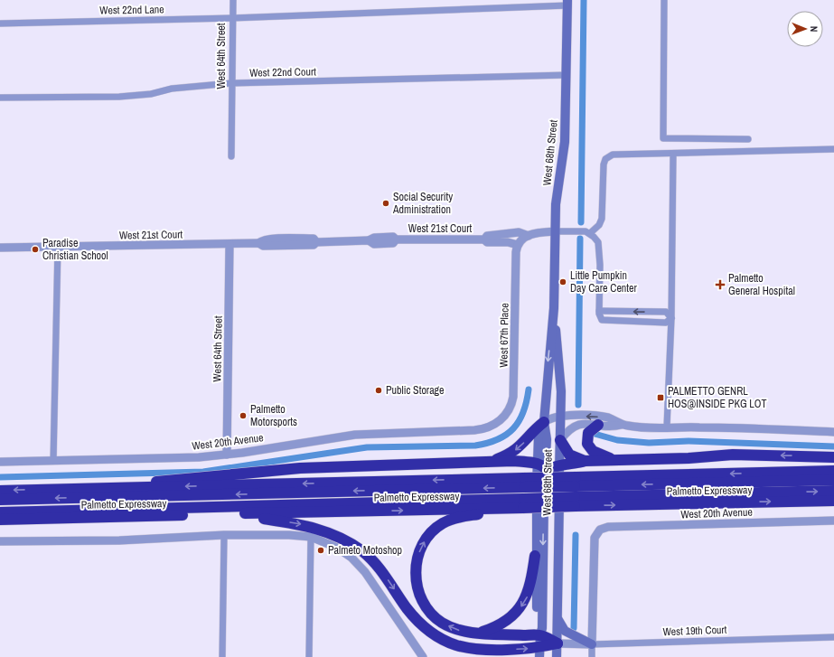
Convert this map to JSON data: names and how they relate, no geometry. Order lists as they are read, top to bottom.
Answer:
{
  "streets": {
    "highway": ["Palmetto Expressway"],
    "main road": ["West 68th Street"],
    "street": [
      "West 22nd Lane",
      "West 64th Street",
      "West 22nd Court",
      "West 21st Court",
      "West 67th Place",
      "West 20th Avenue",
      "West 19th Court"
    ]
  },
  "crossings": [
    ["West 22nd Lane", "West 64th Street"],
    ["West 22nd Lane", "West 68th Street"],
    ["West 64th Street", "West 22nd Court"],
    ["West 64th Street", "West 21st Court"],
    ["West 64th Street", "West 20th Avenue"],
    ["West 22nd Court", "West 68th Street"],
    ["West 68th Street", "West 21st Court"],
    ["West 68th Street", "West 19th Court"],
    ["West 21st Court", "West 67th Place"],
    ["West 67th Place", "West 20th Avenue"],
    ["West 20th Avenue", "West 19th Court"]
  ],
  "places": {
    "other": [
      "Social Security Administration",
      "Paradise Christian School",
      "Little Pumpkin Day Care Center",
      "Public Storage",
      "Palmetto Motorsports",
      "Palmeto Motoshop"
    ],
    "health": ["Palmetto General Hospital"],
    "transit": ["PALMETTO GENRL HOS@INSIDE PKG LOT"]
  },
  "north": "right"
}
